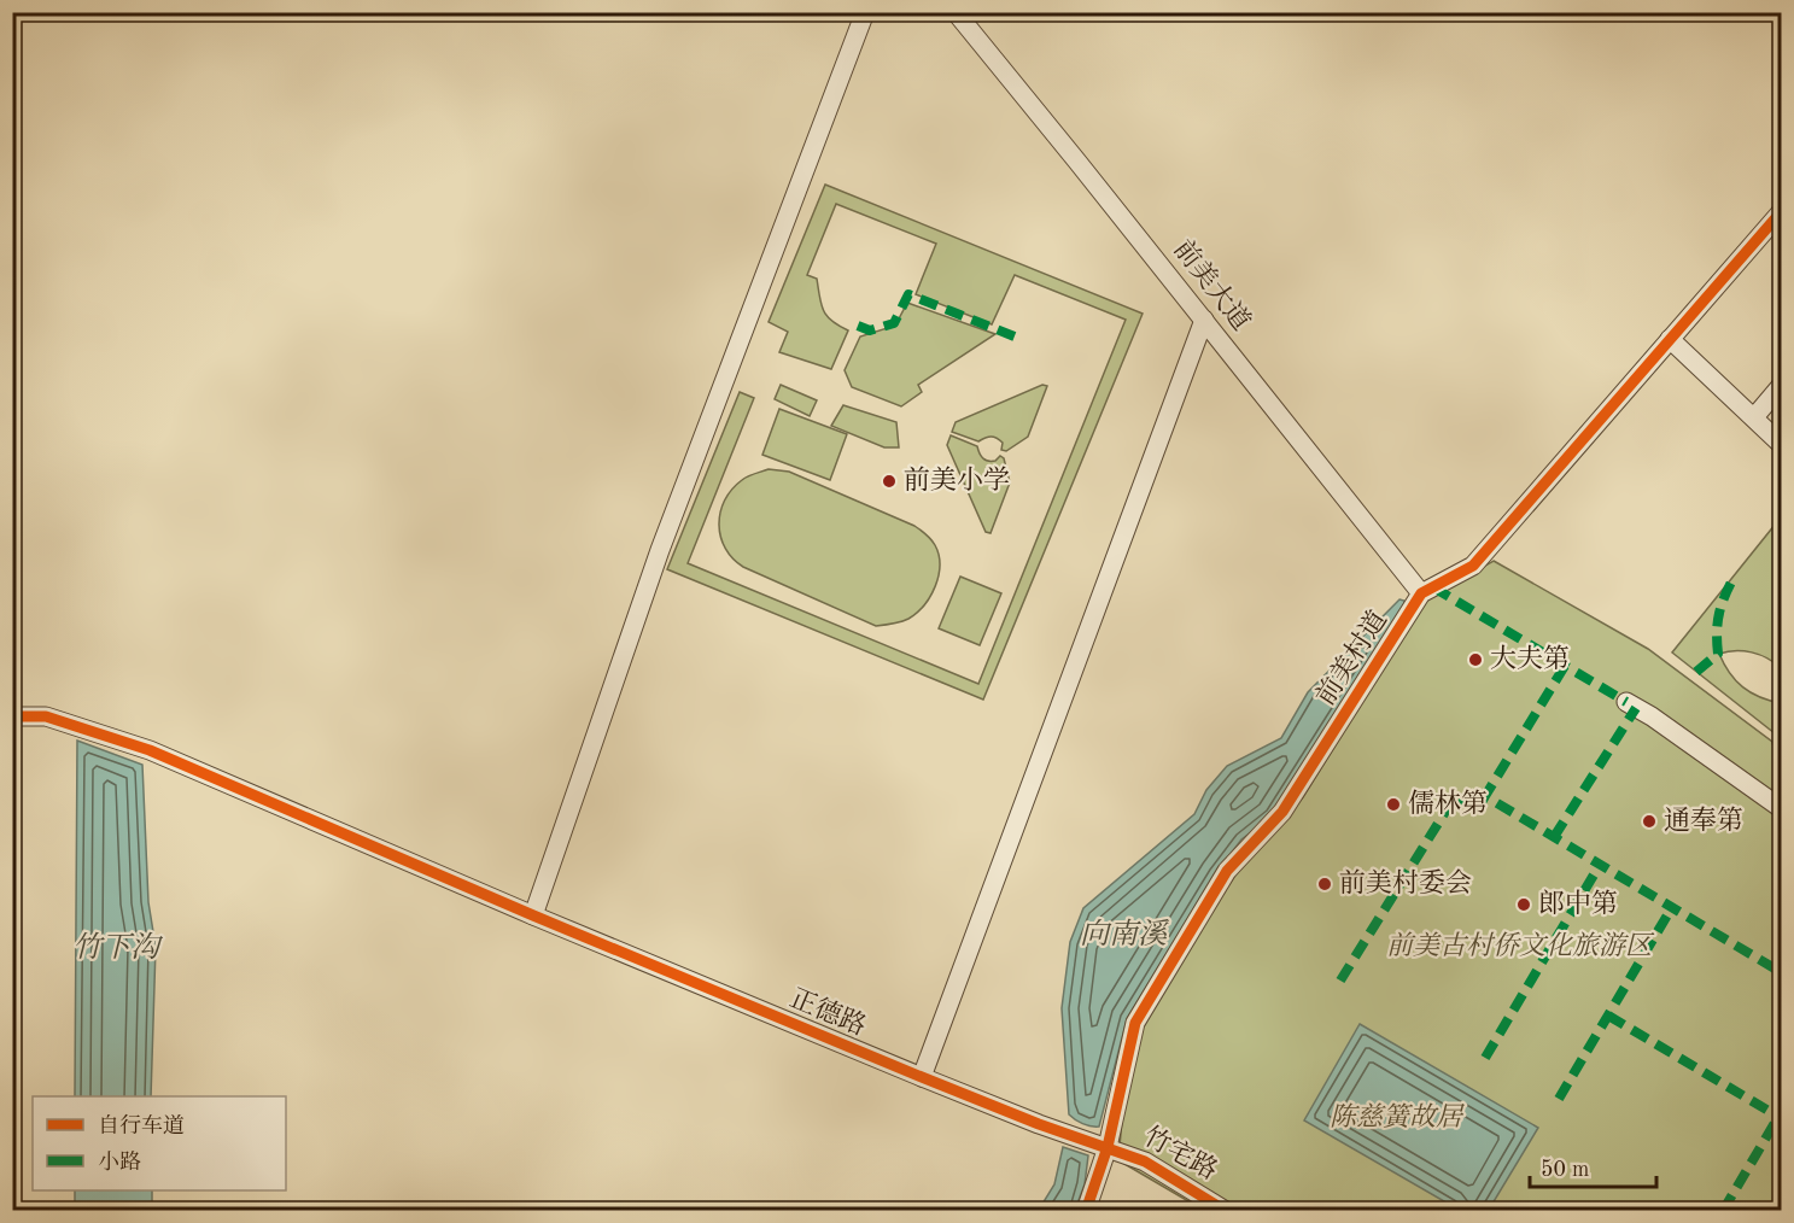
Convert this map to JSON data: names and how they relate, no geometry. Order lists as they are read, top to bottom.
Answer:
{
  "streets": {
    "street": [
      "前美大道",
      "前美村道",
      "正德路",
      "竹宅路"
    ]
  },
  "crossings": [
    ["前美大道", "前美村道"],
    ["前美村道", "正德路"],
    ["前美村道", "竹宅路"],
    ["正德路", "竹宅路"]
  ],
  "water": ["向南溪", "竹下沟"],
  "parks": ["前美古村侨文化旅游区", "陈慈簧故居"],
  "places": [
    "前美小学",
    "大夫第",
    "儒林第",
    "通奉第",
    "前美村委会",
    "郎中第"
  ],
  "legend": ["自行车道", "小路"],
  "scale_bar": "50 m"
}
